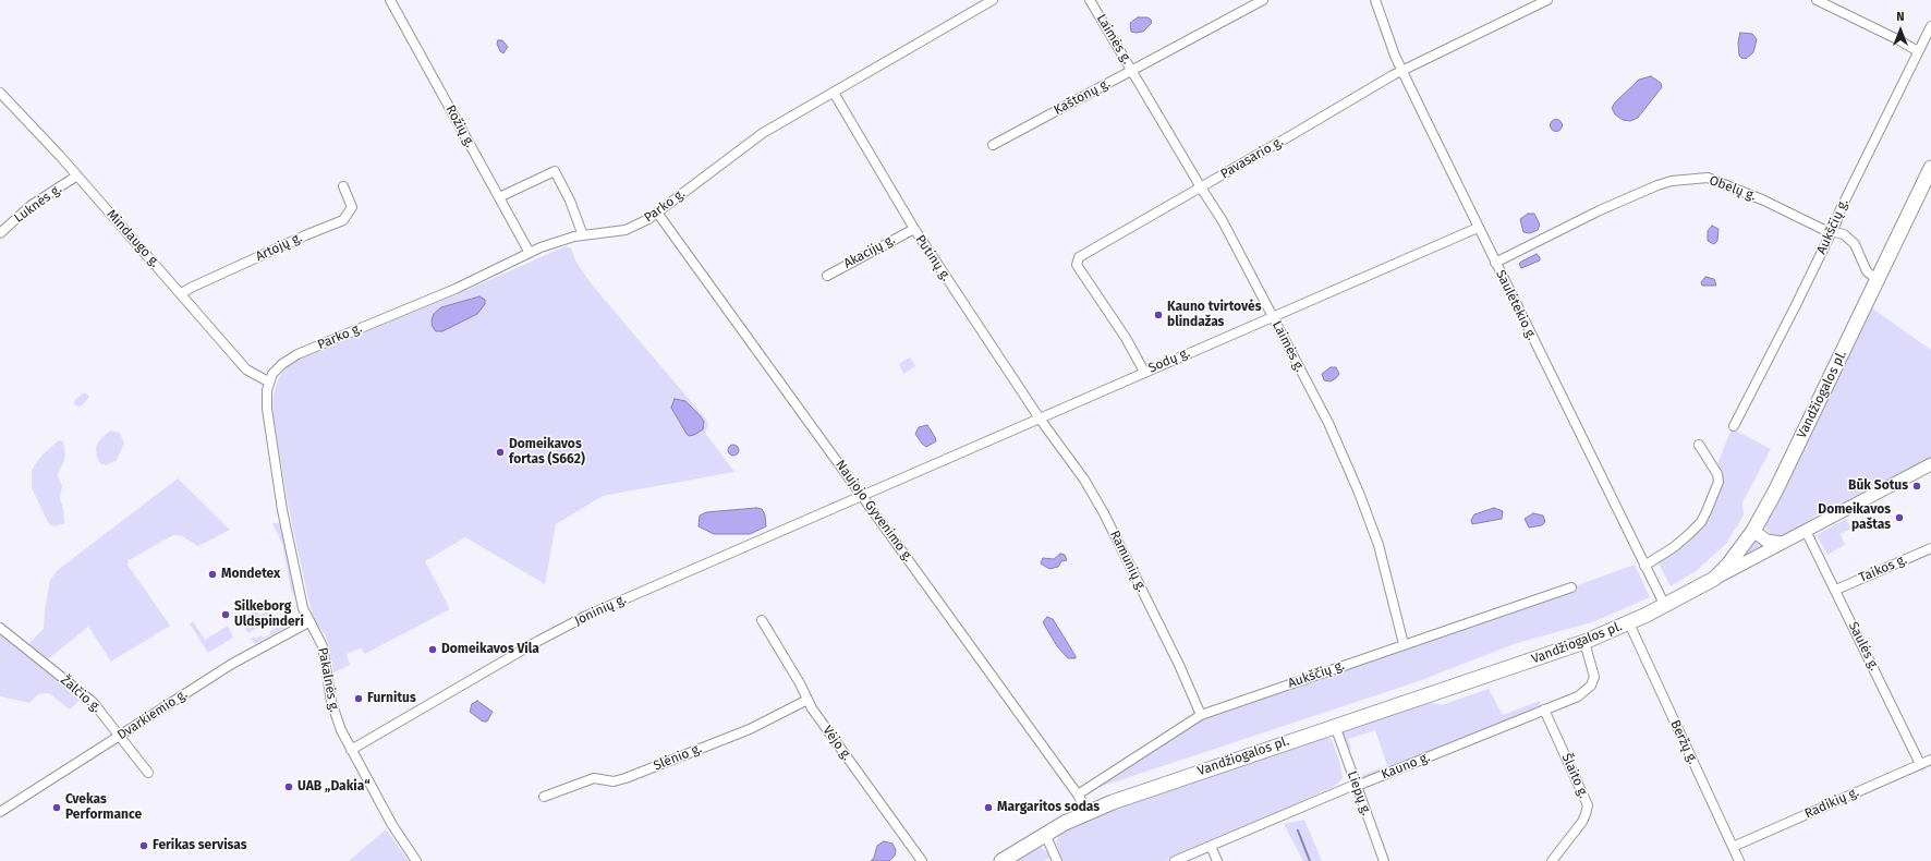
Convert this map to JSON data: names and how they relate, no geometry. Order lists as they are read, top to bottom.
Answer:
{
  "streets": {
    "main road": ["Vandžiogalos pl."],
    "street": [
      "Laimės g.",
      "Kaštonų g.",
      "Rožių g.",
      "Pavasario g.",
      "Obelų g.",
      "Luknės g.",
      "Parko g.",
      "Aukščių g.",
      "Mindaugo g.",
      "Artojų g.",
      "Akacijų g.",
      "Putinų g.",
      "Saulėtekio g.",
      "Sodų g.",
      "Naujojo Gyvenimo g.",
      "Ramunių g.",
      "Taikos g.",
      "Joninių g.",
      "Saulės g.",
      "Pakalnės g.",
      "Žalčio g.",
      "Dvarkiemio g.",
      "Beržų g.",
      "Vėjo g.",
      "Slėnio g.",
      "Kauno g.",
      "Šlaito g.",
      "Liepų g.",
      "Radikių g."
    ]
  },
  "crossings": [
    ["Laimės g.", "Kaštonų g."],
    ["Laimės g.", "Pavasario g."],
    ["Laimės g.", "Aukščių g."],
    ["Laimės g.", "Sodų g."],
    ["Rožių g.", "Parko g."],
    ["Pavasario g.", "Saulėtekio g."],
    ["Pavasario g.", "Sodų g."],
    ["Obelų g.", "Aukščių g."],
    ["Obelų g.", "Saulėtekio g."],
    ["Obelų g.", "Vandžiogalos pl."],
    ["Luknės g.", "Mindaugo g."],
    ["Parko g.", "Mindaugo g."],
    ["Parko g.", "Putinų g."],
    ["Parko g.", "Naujojo Gyvenimo g."],
    ["Parko g.", "Pakalnės g."],
    ["Aukščių g.", "Naujojo Gyvenimo g."],
    ["Aukščių g.", "Ramunių g."],
    ["Mindaugo g.", "Artojų g."],
    ["Mindaugo g.", "Pakalnės g."],
    ["Akacijų g.", "Putinų g."],
    ["Putinų g.", "Sodų g."],
    ["Putinų g.", "Ramunių g."],
    ["Saulėtekio g.", "Sodų g."],
    ["Saulėtekio g.", "Vandžiogalos pl."],
    ["Sodų g.", "Naujojo Gyvenimo g."],
    ["Sodų g.", "Ramunių g."],
    ["Sodų g.", "Joninių g."],
    ["Vandžiogalos pl.", "Naujojo Gyvenimo g."],
    ["Vandžiogalos pl.", "Beržų g."],
    ["Vandžiogalos pl.", "Kauno g."],
    ["Vandžiogalos pl.", "Liepų g."],
    ["Naujojo Gyvenimo g.", "Joninių g."],
    ["Taikos g.", "Saulės g."],
    ["Joninių g.", "Pakalnės g."],
    ["Saulės g.", "Radikių g."],
    ["Pakalnės g.", "Dvarkiemio g."],
    ["Žalčio g.", "Dvarkiemio g."],
    ["Beržų g.", "Radikių g."],
    ["Vėjo g.", "Slėnio g."],
    ["Kauno g.", "Šlaito g."],
    ["Kauno g.", "Liepų g."]
  ],
  "places": [
    "Kauno tvirtovės blindažas",
    "Domeikavos fortas (S662)",
    "Būk Sotus",
    "Domeikavos paštas",
    "Mondetex",
    "Silkeborg Uldspinderi",
    "Domeikavos Vila",
    "Furnitus",
    "UAB „Dakia“",
    "Cvekas Performance",
    "Margaritos sodas",
    "Ferikas servisas"
  ],
  "north": "top"
}
